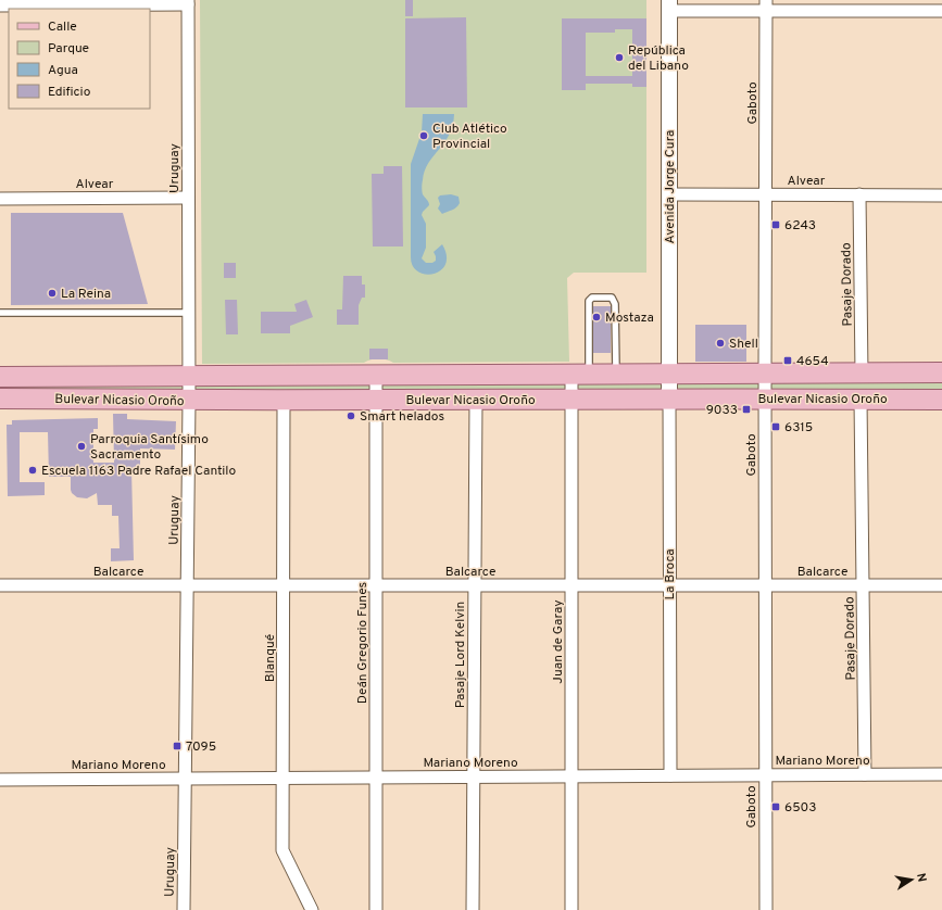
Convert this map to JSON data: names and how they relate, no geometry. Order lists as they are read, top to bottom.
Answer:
{
  "streets": {
    "main road": ["Bulevar Nicasio Oroño"],
    "street": [
      "Gaboto",
      "Uruguay",
      "Alvear",
      "Avenida Jorge Cura",
      "Pasaje Dorado",
      "Balcarce",
      "La Broca",
      "Juan de Garay",
      "Deán Gregorio Funes",
      "Pasaje Lord Kelvin",
      "Blanqué",
      "Mariano Moreno"
    ]
  },
  "crossings": [
    ["Gaboto", "Alvear"],
    ["Gaboto", "Bulevar Nicasio Oroño"],
    ["Gaboto", "Balcarce"],
    ["Gaboto", "Mariano Moreno"],
    ["Uruguay", "Alvear"],
    ["Uruguay", "Bulevar Nicasio Oroño"],
    ["Uruguay", "Balcarce"],
    ["Uruguay", "Mariano Moreno"],
    ["Alvear", "Avenida Jorge Cura"],
    ["Alvear", "Pasaje Dorado"],
    ["Avenida Jorge Cura", "Bulevar Nicasio Oroño"],
    ["Avenida Jorge Cura", "La Broca"],
    ["Pasaje Dorado", "Bulevar Nicasio Oroño"],
    ["Pasaje Dorado", "Balcarce"],
    ["Pasaje Dorado", "Mariano Moreno"],
    ["Bulevar Nicasio Oroño", "La Broca"],
    ["Bulevar Nicasio Oroño", "Juan de Garay"],
    ["Bulevar Nicasio Oroño", "Deán Gregorio Funes"],
    ["Bulevar Nicasio Oroño", "Pasaje Lord Kelvin"],
    ["Bulevar Nicasio Oroño", "Blanqué"],
    ["Balcarce", "La Broca"],
    ["Balcarce", "Juan de Garay"],
    ["Balcarce", "Deán Gregorio Funes"],
    ["Balcarce", "Pasaje Lord Kelvin"],
    ["Balcarce", "Blanqué"],
    ["La Broca", "Mariano Moreno"],
    ["Juan de Garay", "Mariano Moreno"],
    ["Deán Gregorio Funes", "Mariano Moreno"],
    ["Pasaje Lord Kelvin", "Mariano Moreno"],
    ["Blanqué", "Mariano Moreno"]
  ],
  "places": {
    "other": [
      "República del Libano",
      "Club Atlético Provincial",
      "La Reina",
      "Mostaza",
      "Shell",
      "Smart helados",
      "Parroquia Santísimo Sacramento",
      "Escuela 1163 Padre Rafael Cantilo"
    ],
    "transit": [
      "6243",
      "4654",
      "9033",
      "6315",
      "7095",
      "6503"
    ]
  },
  "legend": [
    "Calle",
    "Parque",
    "Agua",
    "Edificio"
  ],
  "north": "right"
}
